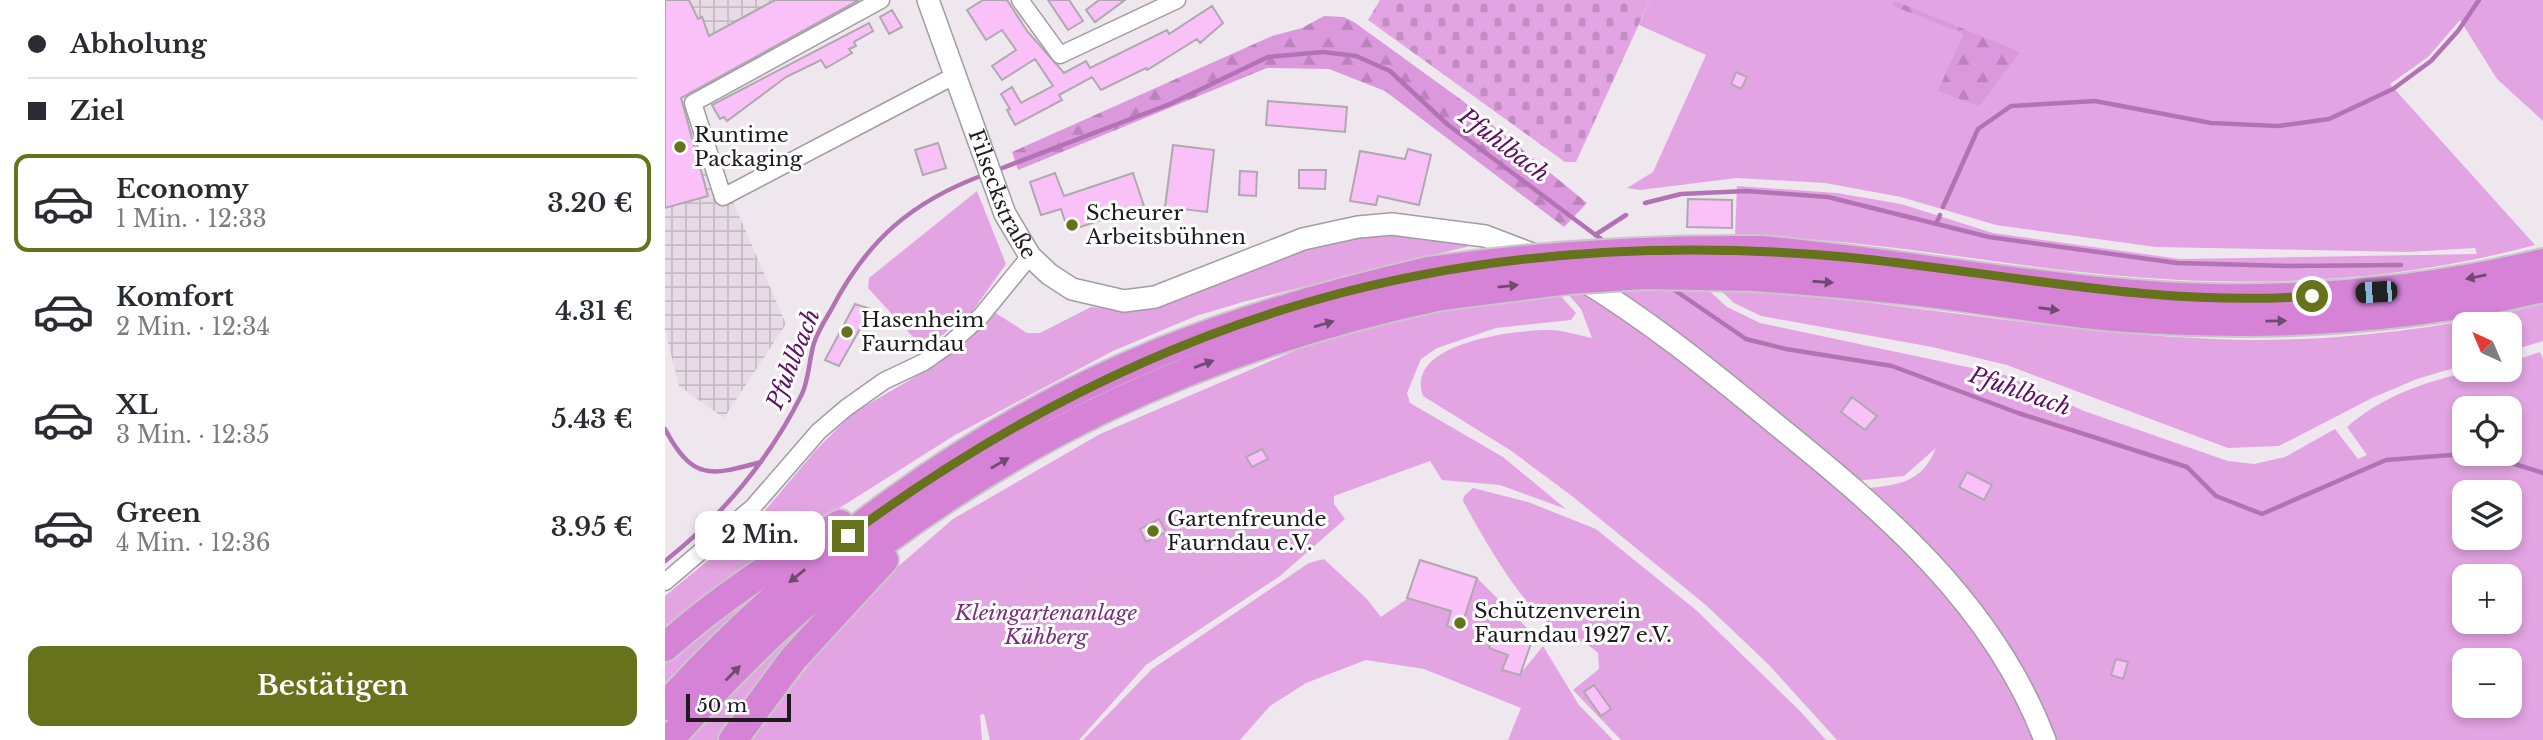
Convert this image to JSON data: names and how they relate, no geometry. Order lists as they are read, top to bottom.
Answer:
{
  "streets": {
    "street": ["Filseckstraße"]
  },
  "water": ["Pfuhlbach"],
  "parks": ["Kleingartenanlage Kühberg"],
  "places": [
    "Runtime Packaging",
    "Scheurer Arbeitsbühnen",
    "Hasenheim Faurndau",
    "Gartenfreunde Faurndau e.V.",
    "Schützenverein Faurndau 1927 e.V."
  ],
  "scale_bar": "50 m",
  "north": "top left",
  "page": {
    "banner": ["Abholung", "Ziel"],
    "list": [
      {
        "name": "Economy",
        "note": "1 Min. · 12:33",
        "value": "3.20 €"
      },
      {
        "name": "Komfort",
        "note": "2 Min. · 12:34",
        "value": "4.31 €"
      },
      {
        "name": "XL",
        "note": "3 Min. · 12:35",
        "value": "5.43 €"
      },
      {
        "name": "Green",
        "note": "4 Min. · 12:36",
        "value": "3.95 €"
      }
    ],
    "map_buttons": ["+", "−"],
    "bubble": "2 Min.",
    "buttons": "Bestätigen",
    "scale": "50 m"
  }
}
